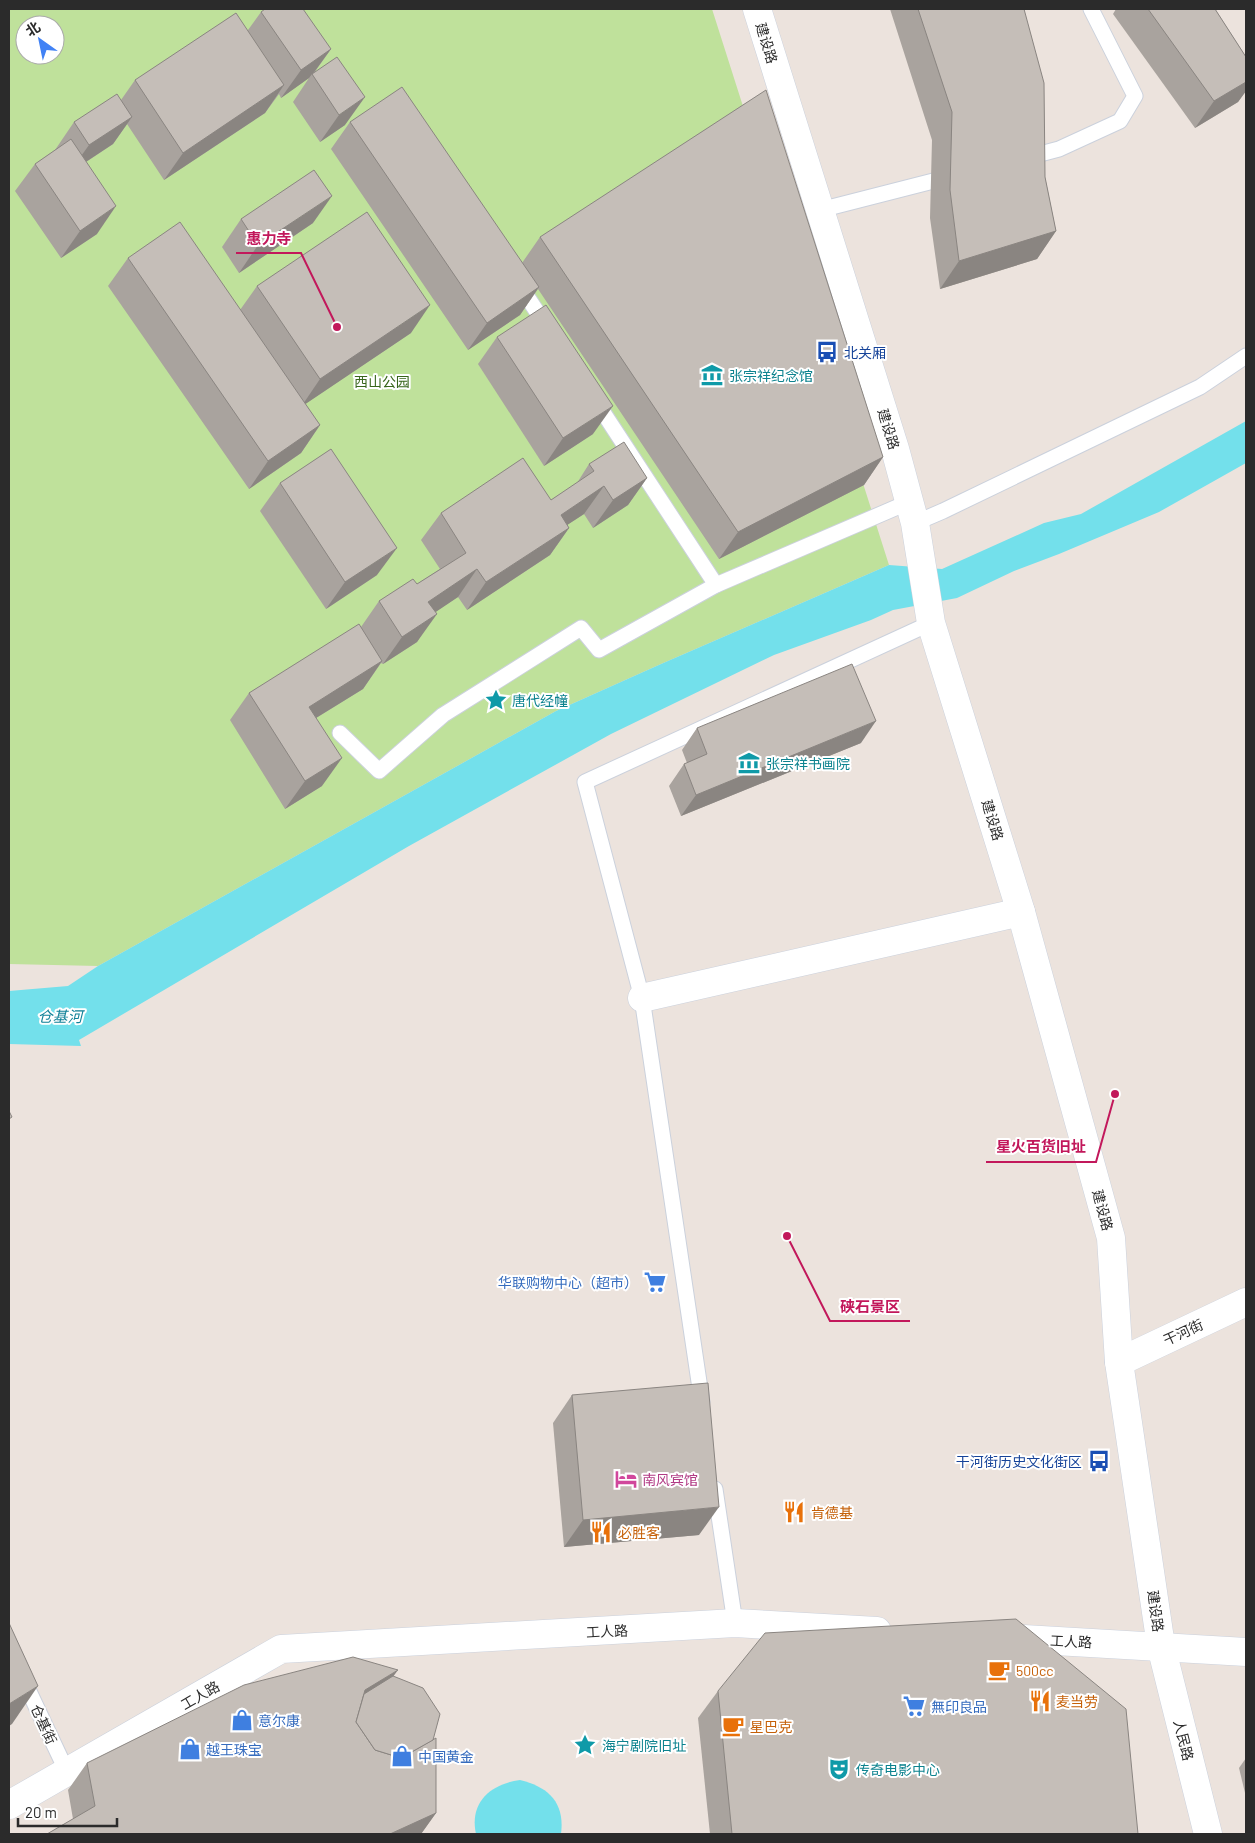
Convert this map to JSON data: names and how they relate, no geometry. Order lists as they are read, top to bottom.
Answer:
{
  "streets": {
    "street": [
      "建设路",
      "干河街",
      "工人路",
      "人民路"
    ],
    "lane": ["仓基街"]
  },
  "crossings": [
    ["建设路", "干河街"],
    ["建设路", "工人路"],
    ["建设路", "人民路"],
    ["工人路", "仓基街"],
    ["工人路", "人民路"]
  ],
  "water": ["仓基河"],
  "parks": ["西山公园"],
  "places": {
    "other": ["惠力寺", "星火百货旧址", "硖石景区"],
    "bus stop": ["北关厢", "干河街历史文化街区"],
    "museum": ["张宗祥纪念馆", "张宗祥书画院"],
    "place": ["唐代经幢", "海宁剧院旧址"],
    "supermarket": ["华联购物中心（超市）", "無印良品"],
    "hotel": ["南风宾馆"],
    "restaurant": ["肯德基", "必胜客", "麦当劳"],
    "cafe": ["500cc", "星巴克"],
    "shop": ["意尔康", "越王珠宝", "中国黄金"],
    "theatre": ["传奇电影中心"]
  },
  "scale_bar": "20 m",
  "north": "top left"
}
